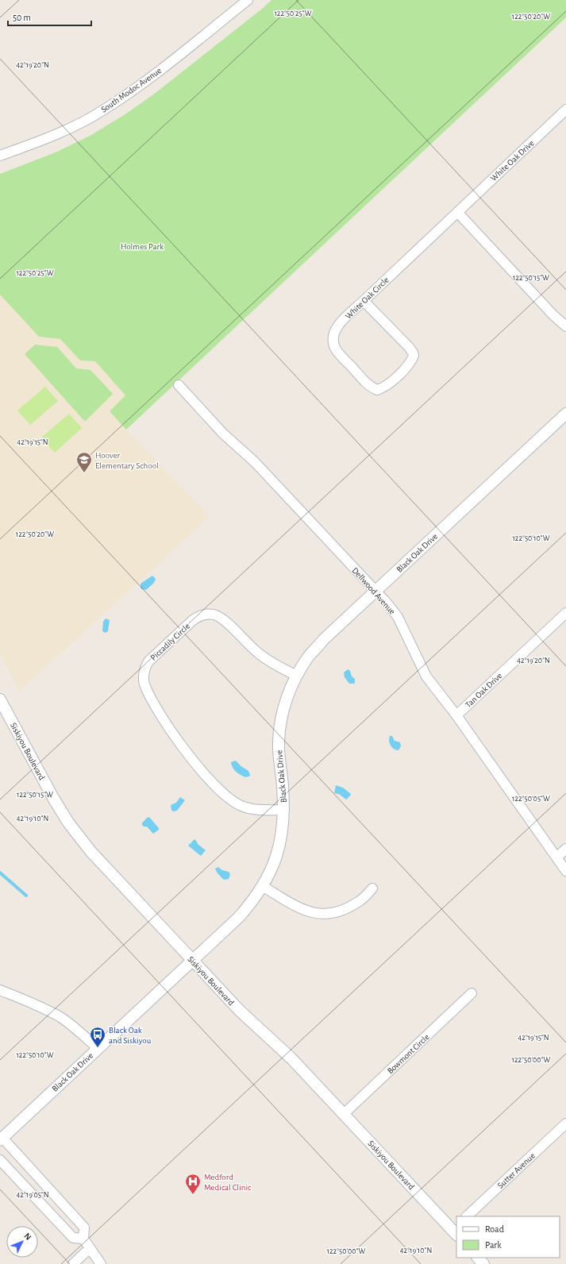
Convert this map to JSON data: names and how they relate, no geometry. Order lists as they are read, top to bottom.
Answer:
{
  "streets": {
    "street": [
      "South Modoc Avenue",
      "White Oak Drive",
      "White Oak Circle",
      "Black Oak Drive",
      "Dellwood Avenue",
      "Piccadily Circle",
      "Tan Oak Drive",
      "Siskiyou Boulevard",
      "Bowmont Circle",
      "Sutter Avenue"
    ]
  },
  "crossings": [
    ["White Oak Drive", "White Oak Circle"],
    ["Black Oak Drive", "Dellwood Avenue"],
    ["Black Oak Drive", "Piccadily Circle"],
    ["Black Oak Drive", "Siskiyou Boulevard"],
    ["Dellwood Avenue", "Tan Oak Drive"],
    ["Siskiyou Boulevard", "Bowmont Circle"]
  ],
  "parks": ["Holmes Park"],
  "places": {
    "school or university": ["Hoover Elementary School"],
    "bus stop": ["Black Oak and Siskiyou"],
    "hospital": ["Medford Medical Clinic"]
  },
  "legend": ["Road", "Park"],
  "scale_bar": "50 m",
  "north": "top right",
  "coordinates": [
    "122°50'25\"W",
    "122°50'20\"W",
    "42°19'20\"N",
    "122°50'15\"W",
    "42°19'15\"N",
    "122°50'10\"W",
    "122°50'05\"W",
    "42°19'10\"N",
    "122°50'00\"W",
    "42°19'05\"N"
  ]
}
